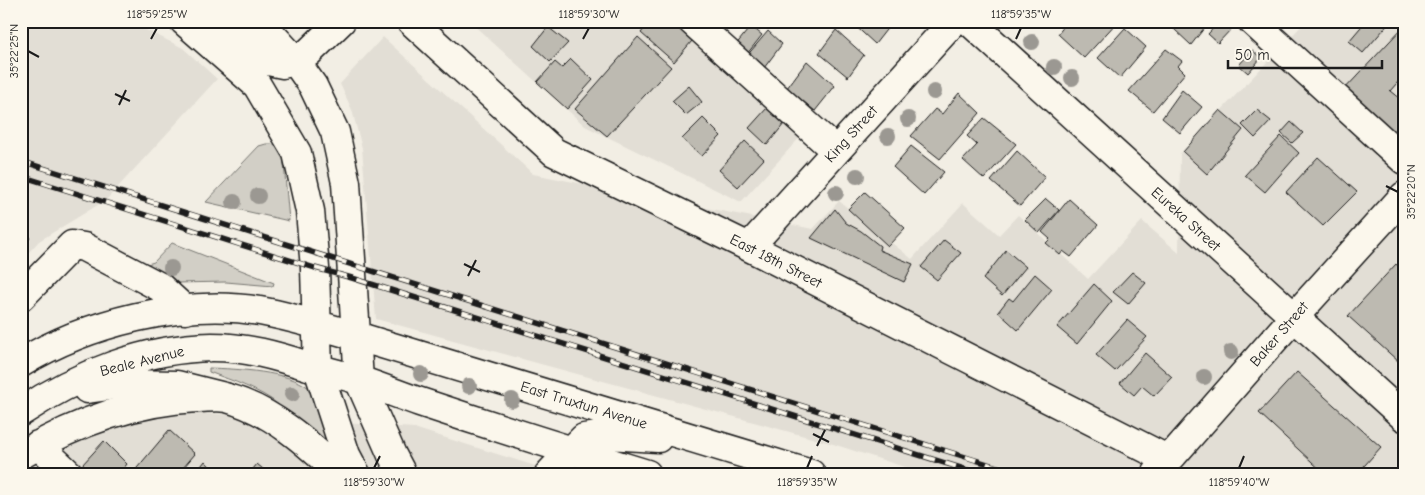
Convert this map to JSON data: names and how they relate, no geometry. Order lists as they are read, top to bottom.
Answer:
{
  "streets": {
    "street": [
      "King Street",
      "Eureka Street",
      "East 18th Street",
      "Baker Street",
      "Beale Avenue",
      "East Truxtun Avenue"
    ]
  },
  "crossings": [
    ["King Street", "East 18th Street"],
    ["Eureka Street", "Baker Street"],
    ["East 18th Street", "Baker Street"]
  ],
  "scale_bar": "50 m",
  "coordinates": [
    "118°59'25\"W",
    "118°59'30\"W",
    "118°59'35\"W",
    "35°22'25\"N",
    "35°22'20\"N",
    "118°59'40\"W"
  ]
}
